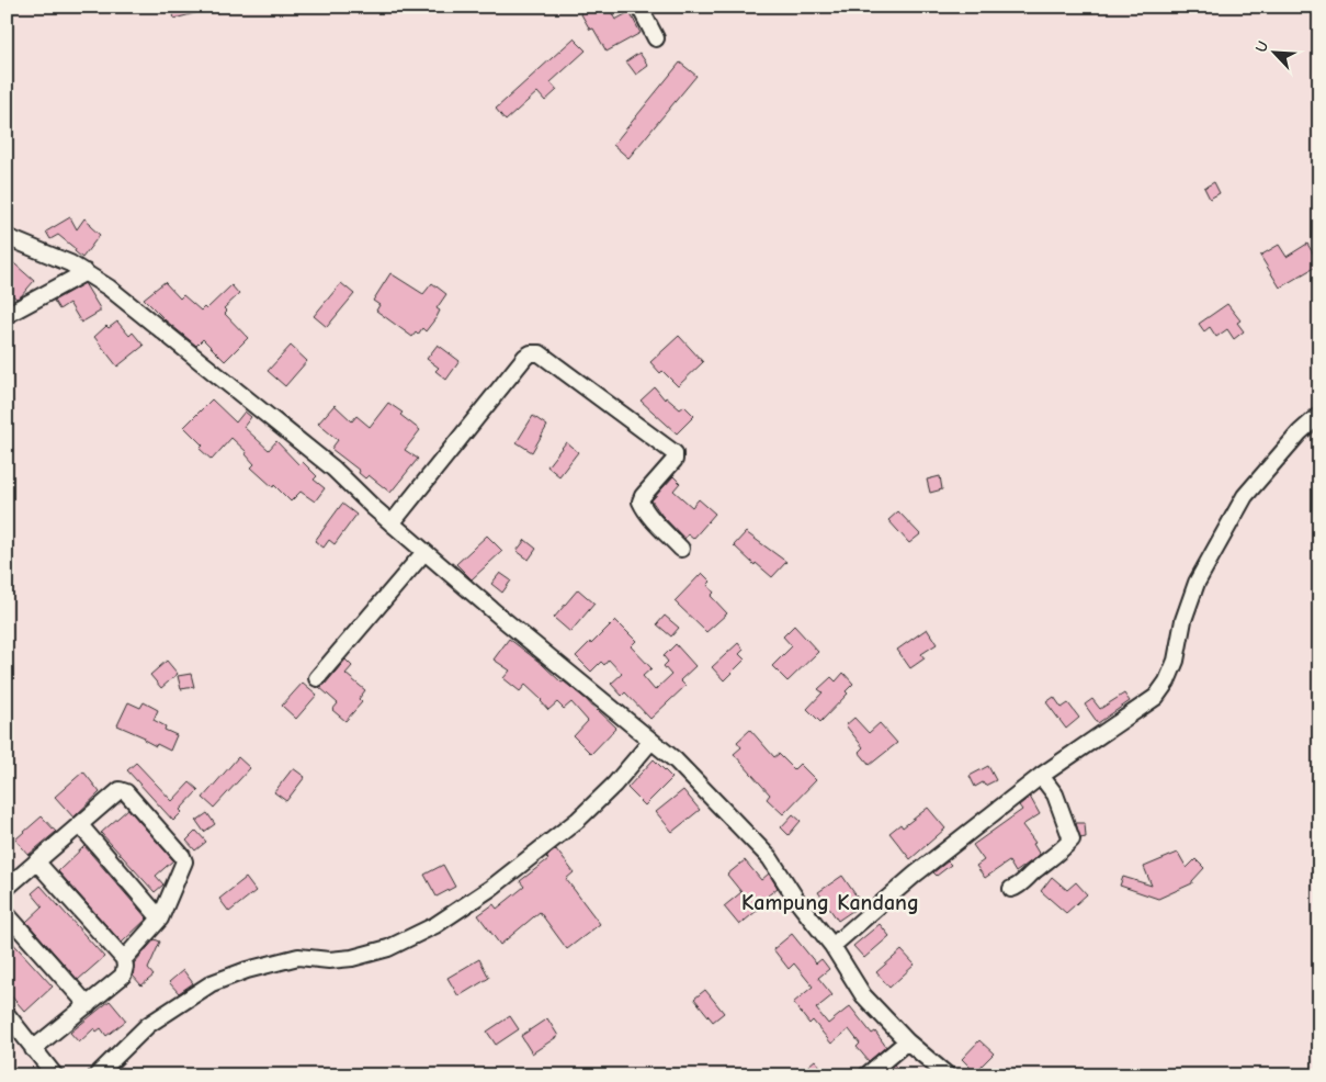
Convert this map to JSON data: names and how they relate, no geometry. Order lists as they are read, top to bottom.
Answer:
{
  "districts": ["Kampung Kandang"],
  "north": "top left"
}
